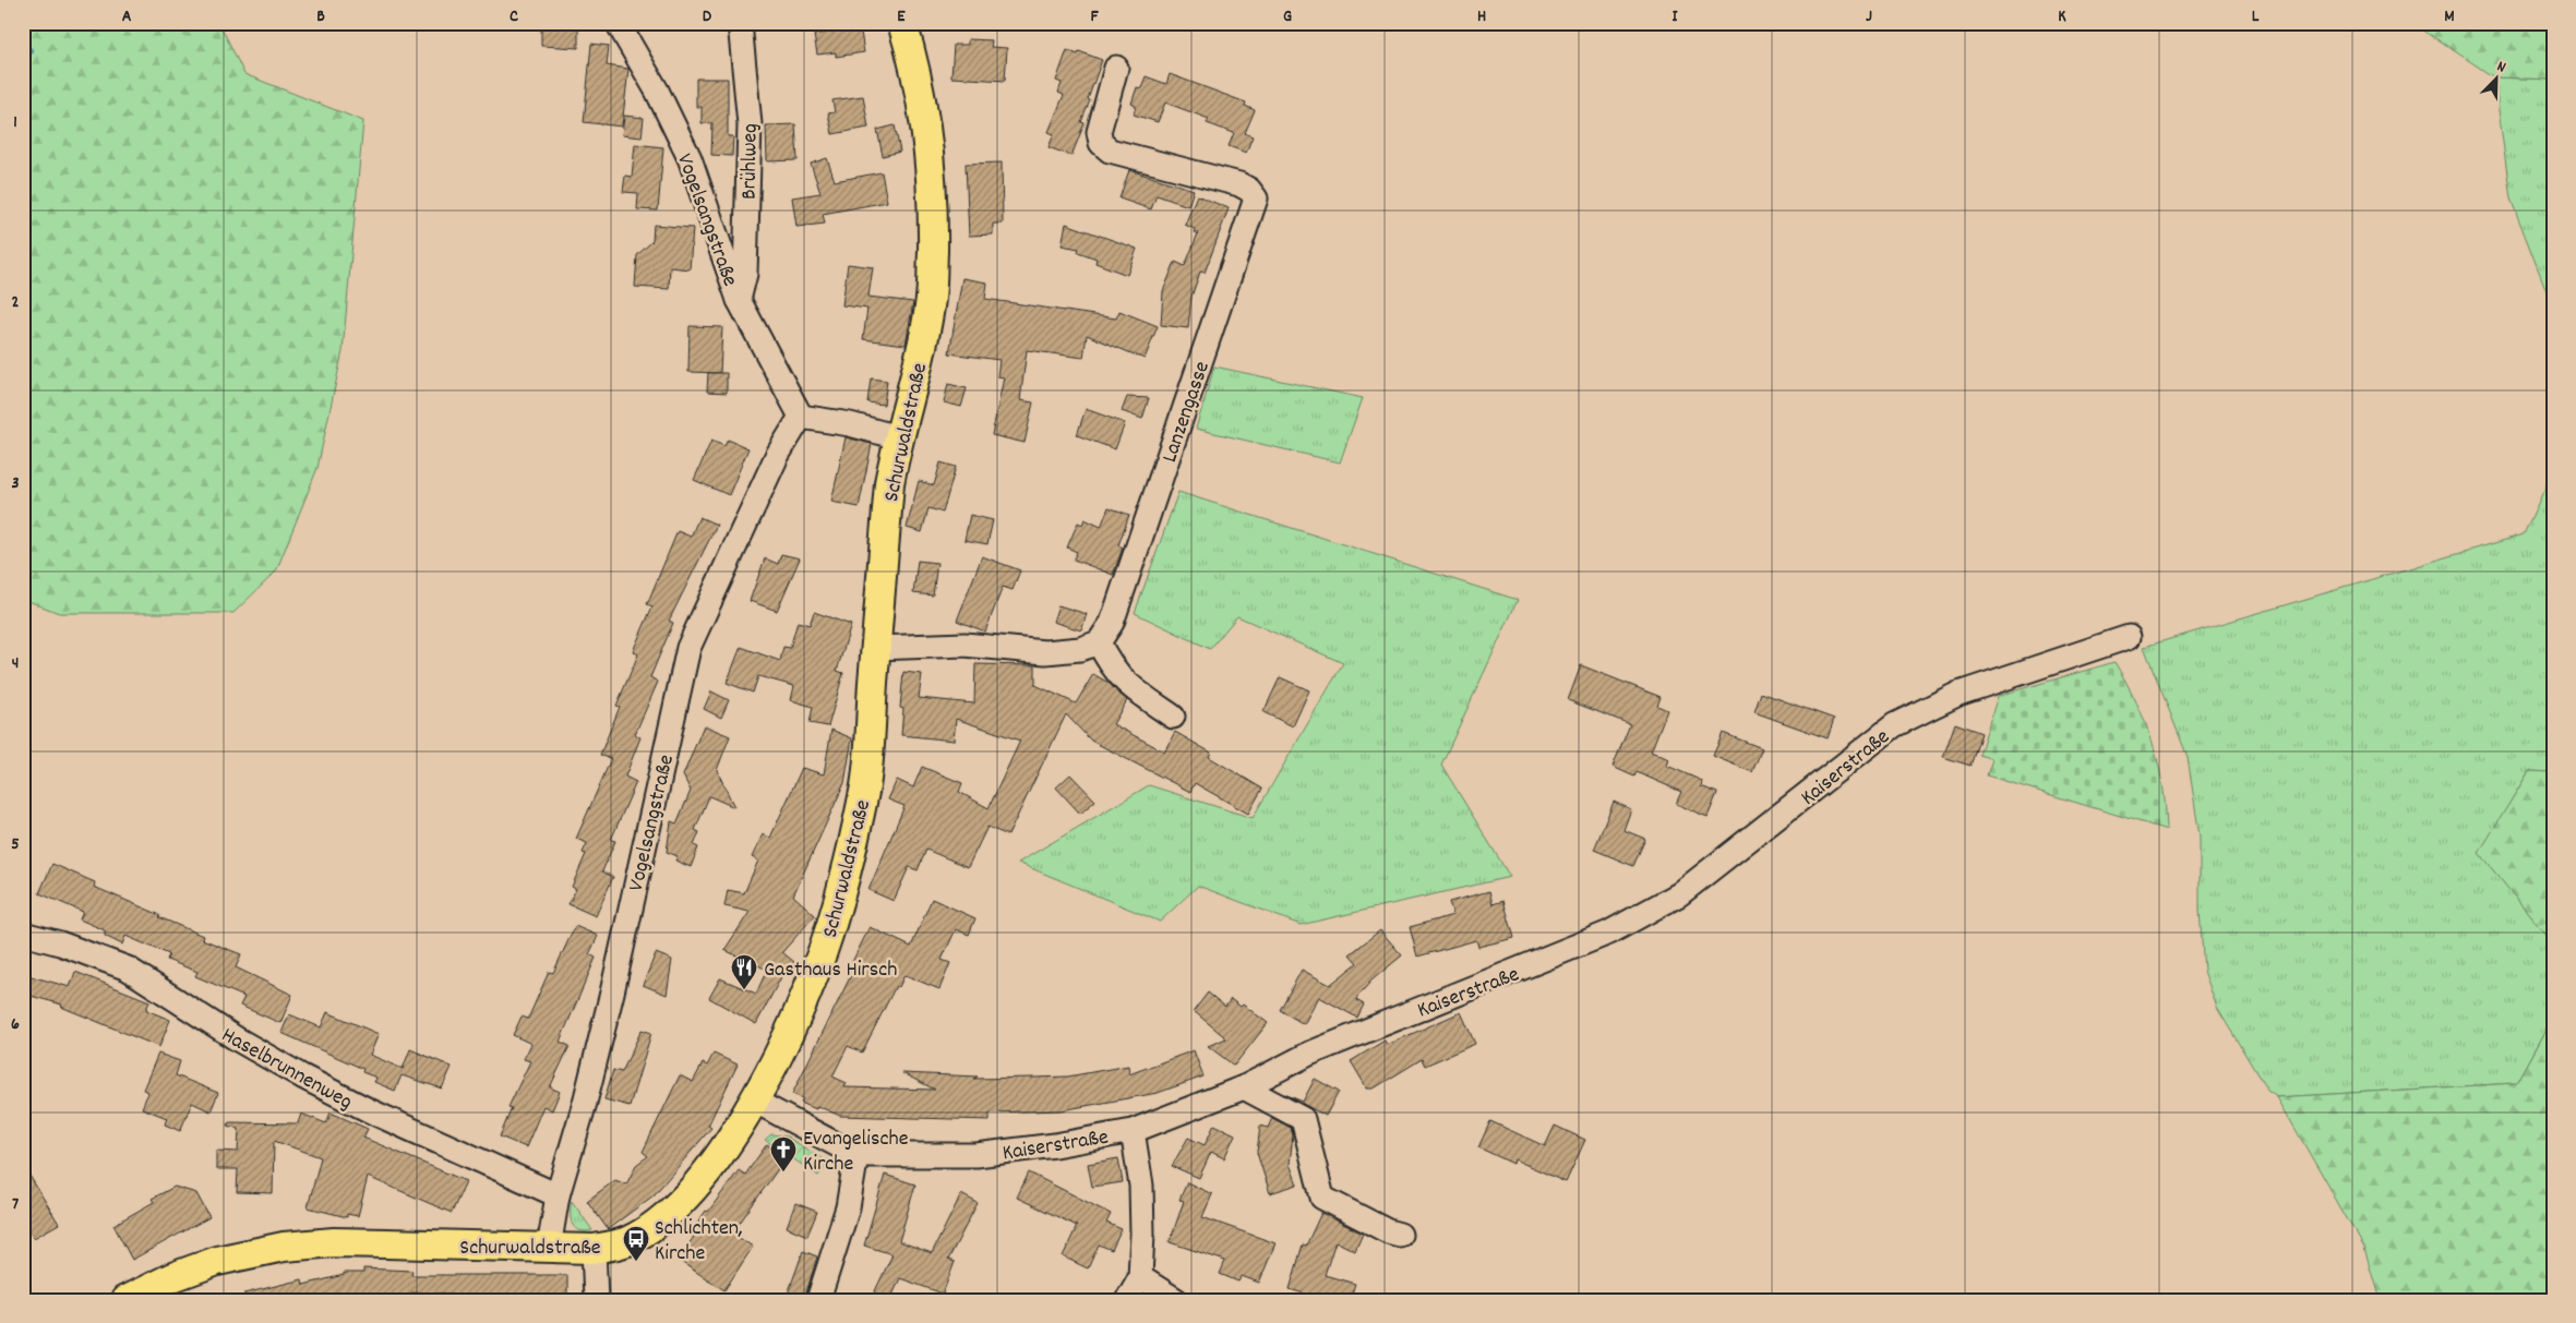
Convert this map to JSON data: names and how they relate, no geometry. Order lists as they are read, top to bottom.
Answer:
{
  "streets": {
    "main road": ["Schurwaldstraße"],
    "street": [
      "Brühlweg",
      "Vogelsangstraße",
      "Lanzengasse",
      "Kaiserstraße",
      "Haselbrunnenweg"
    ]
  },
  "crossings": [
    ["Brühlweg", "Vogelsangstraße"],
    ["Vogelsangstraße", "Schurwaldstraße"],
    ["Vogelsangstraße", "Haselbrunnenweg"],
    ["Schurwaldstraße", "Kaiserstraße"]
  ],
  "places": {
    "restaurant": ["Gasthaus Hirsch"],
    "church": ["Evangelische Kirche"],
    "bus stop": ["Schlichten, Kirche"]
  },
  "north": "top right",
  "grid": {
    "columns": [
      "A",
      "B",
      "C",
      "D",
      "E",
      "F",
      "G",
      "H",
      "I",
      "J",
      "K",
      "L",
      "M"
    ],
    "rows": [
      "1",
      "2",
      "3",
      "4",
      "5",
      "6",
      "7"
    ]
  }
}
